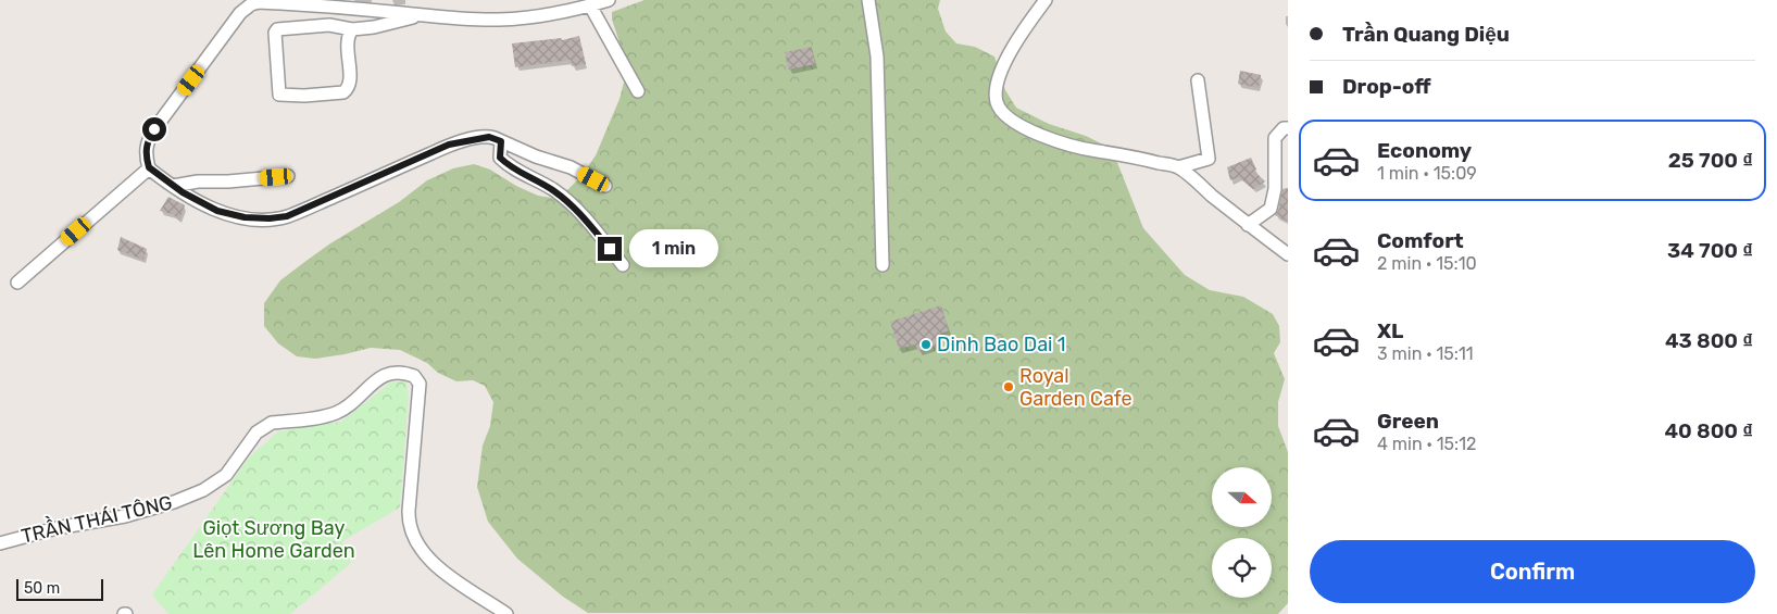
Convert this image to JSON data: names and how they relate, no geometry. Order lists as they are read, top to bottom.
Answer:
{
  "streets": {
    "street": ["TRẦN THÁI TÔNG"]
  },
  "parks": ["Giọt Sương Bay Lên Home Garden"],
  "places": ["Dinh Bao Dai 1", "Royal Garden Cafe"],
  "scale_bar": "50 m",
  "north": "right",
  "page": {
    "banner": ["Trần Quang Diệu", "Drop-off"],
    "list": [
      {
        "name": "Economy",
        "note": "1 min · 15:09",
        "value": "25 700 ₫"
      },
      {
        "name": "Comfort",
        "note": "2 min · 15:10",
        "value": "34 700 ₫"
      },
      {
        "name": "XL",
        "note": "3 min · 15:11",
        "value": "43 800 ₫"
      },
      {
        "name": "Green",
        "note": "4 min · 15:12",
        "value": "40 800 ₫"
      }
    ],
    "bubble": "1 min",
    "buttons": "Confirm",
    "scale": "50 m"
  }
}
